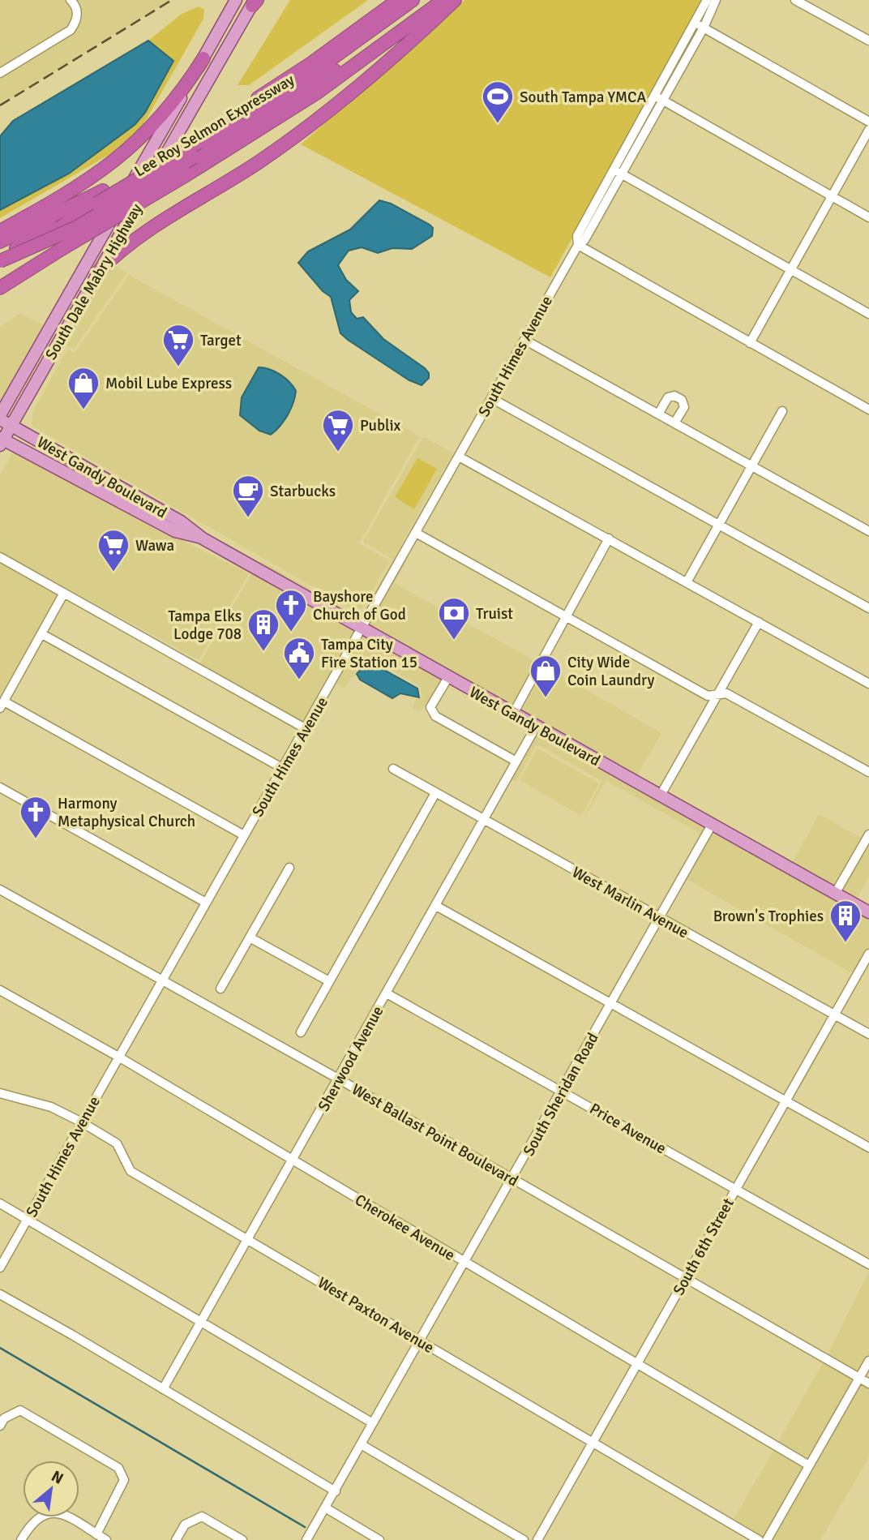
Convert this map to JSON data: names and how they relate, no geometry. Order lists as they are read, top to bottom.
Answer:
{
  "streets": {
    "highway": ["Lee Roy Selmon Expressway"],
    "main road": ["South Dale Mabry Highway", "West Gandy Boulevard"],
    "street": [
      "South Himes Avenue",
      "West Marlin Avenue",
      "Sherwood Avenue",
      "South Sheridan Road",
      "Price Avenue",
      "West Ballast Point Boulevard",
      "Cherokee Avenue",
      "South 6th Street",
      "West Paxton Avenue"
    ]
  },
  "crossings": [
    ["South Dale Mabry Highway", "West Gandy Boulevard"],
    ["South Himes Avenue", "West Gandy Boulevard"],
    ["South Himes Avenue", "West Ballast Point Boulevard"],
    ["South Himes Avenue", "Cherokee Avenue"],
    ["South Himes Avenue", "West Paxton Avenue"],
    ["West Gandy Boulevard", "Sherwood Avenue"],
    ["West Gandy Boulevard", "South Sheridan Road"],
    ["West Marlin Avenue", "Sherwood Avenue"],
    ["West Marlin Avenue", "South Sheridan Road"],
    ["West Marlin Avenue", "South 6th Street"],
    ["Sherwood Avenue", "Price Avenue"],
    ["Sherwood Avenue", "West Ballast Point Boulevard"],
    ["Sherwood Avenue", "Cherokee Avenue"],
    ["Sherwood Avenue", "West Paxton Avenue"],
    ["South Sheridan Road", "Price Avenue"],
    ["South Sheridan Road", "West Ballast Point Boulevard"],
    ["South Sheridan Road", "Cherokee Avenue"],
    ["South Sheridan Road", "West Paxton Avenue"],
    ["Price Avenue", "South 6th Street"],
    ["West Ballast Point Boulevard", "South 6th Street"],
    ["Cherokee Avenue", "South 6th Street"],
    ["South 6th Street", "West Paxton Avenue"]
  ],
  "places": {
    "sports": ["South Tampa YMCA"],
    "supermarket": ["Target", "Publix", "Wawa"],
    "shop": ["Mobil Lube Express", "City Wide Coin Laundry"],
    "cafe": ["Starbucks"],
    "church": ["Bayshore Church of God", "Harmony Metaphysical Church"],
    "bank": ["Truist"],
    "building": ["Tampa Elks Lodge 708", "Brown's Trophies"],
    "public building": ["Tampa City Fire Station 15"]
  },
  "north": "top right"
}
